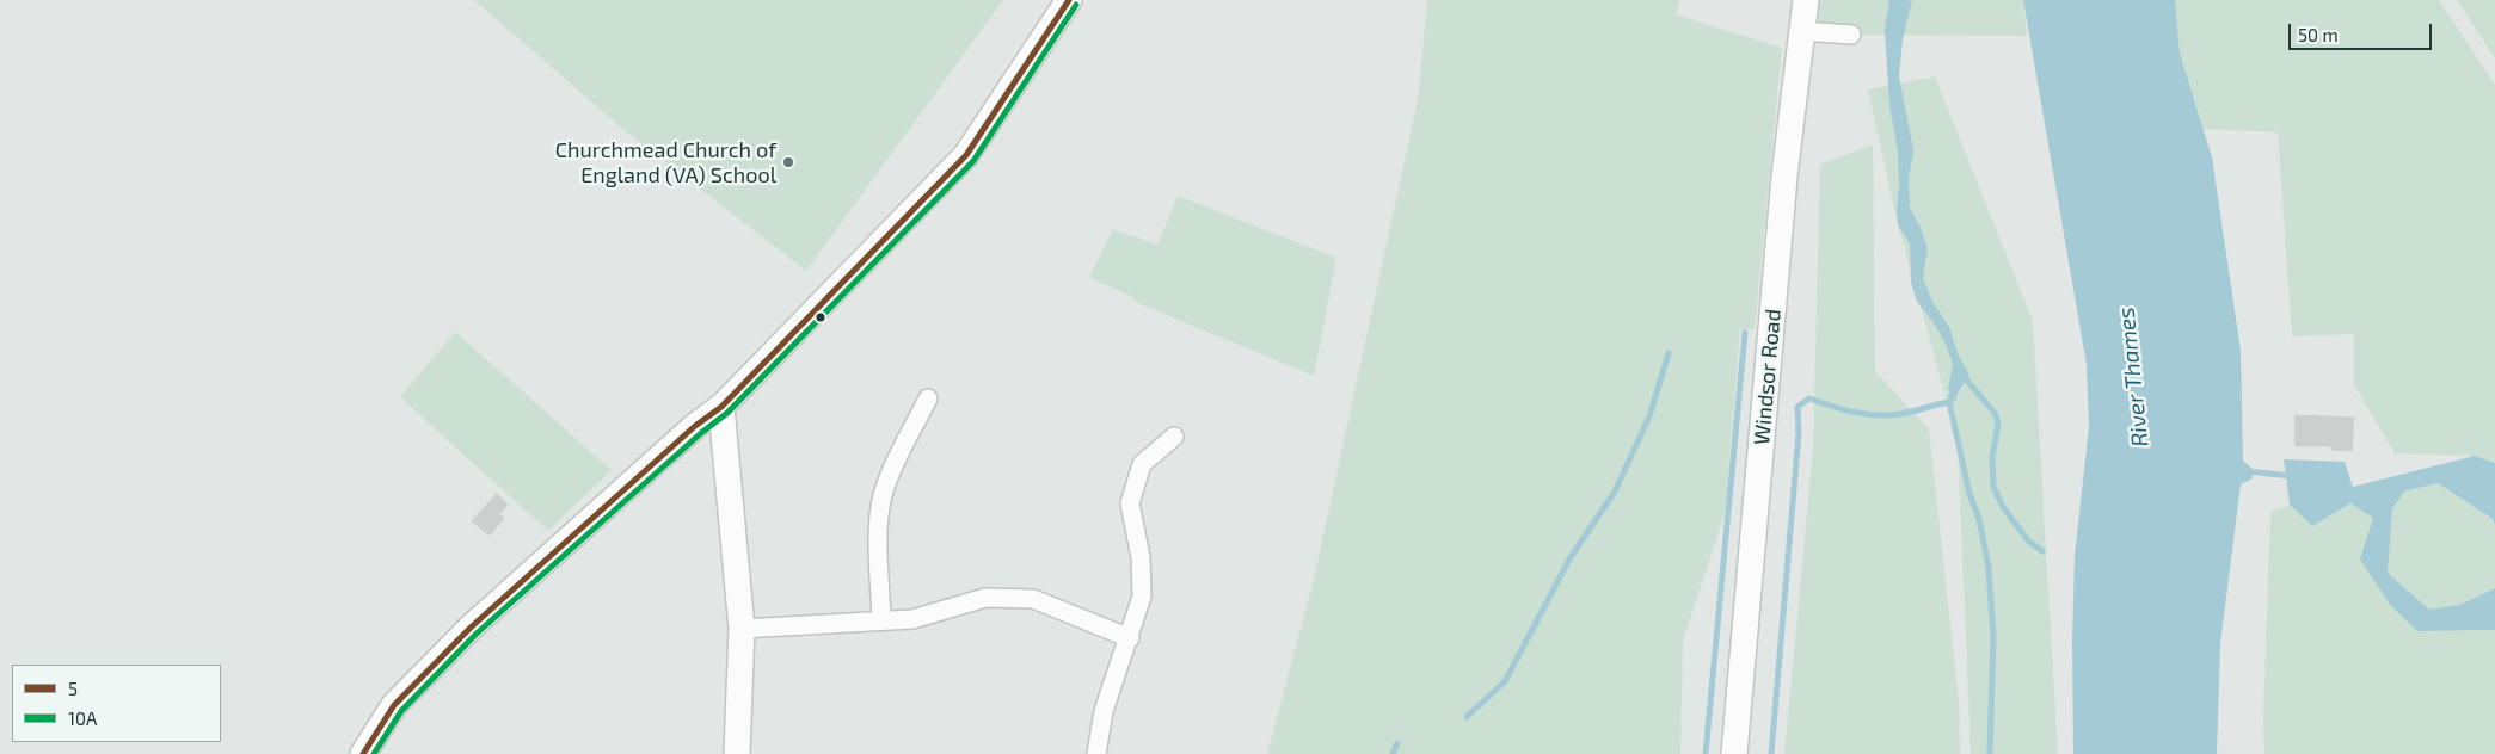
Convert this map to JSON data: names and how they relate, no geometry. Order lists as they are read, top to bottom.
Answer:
{
  "streets": {
    "main road": ["Windsor Road"]
  },
  "water": ["River Thames"],
  "places": ["Churchmead Church of England (VA) School"],
  "lines": ["transit line 5", "transit line 10A"],
  "legend": ["5", "10A"],
  "scale_bar": "50 m"
}
